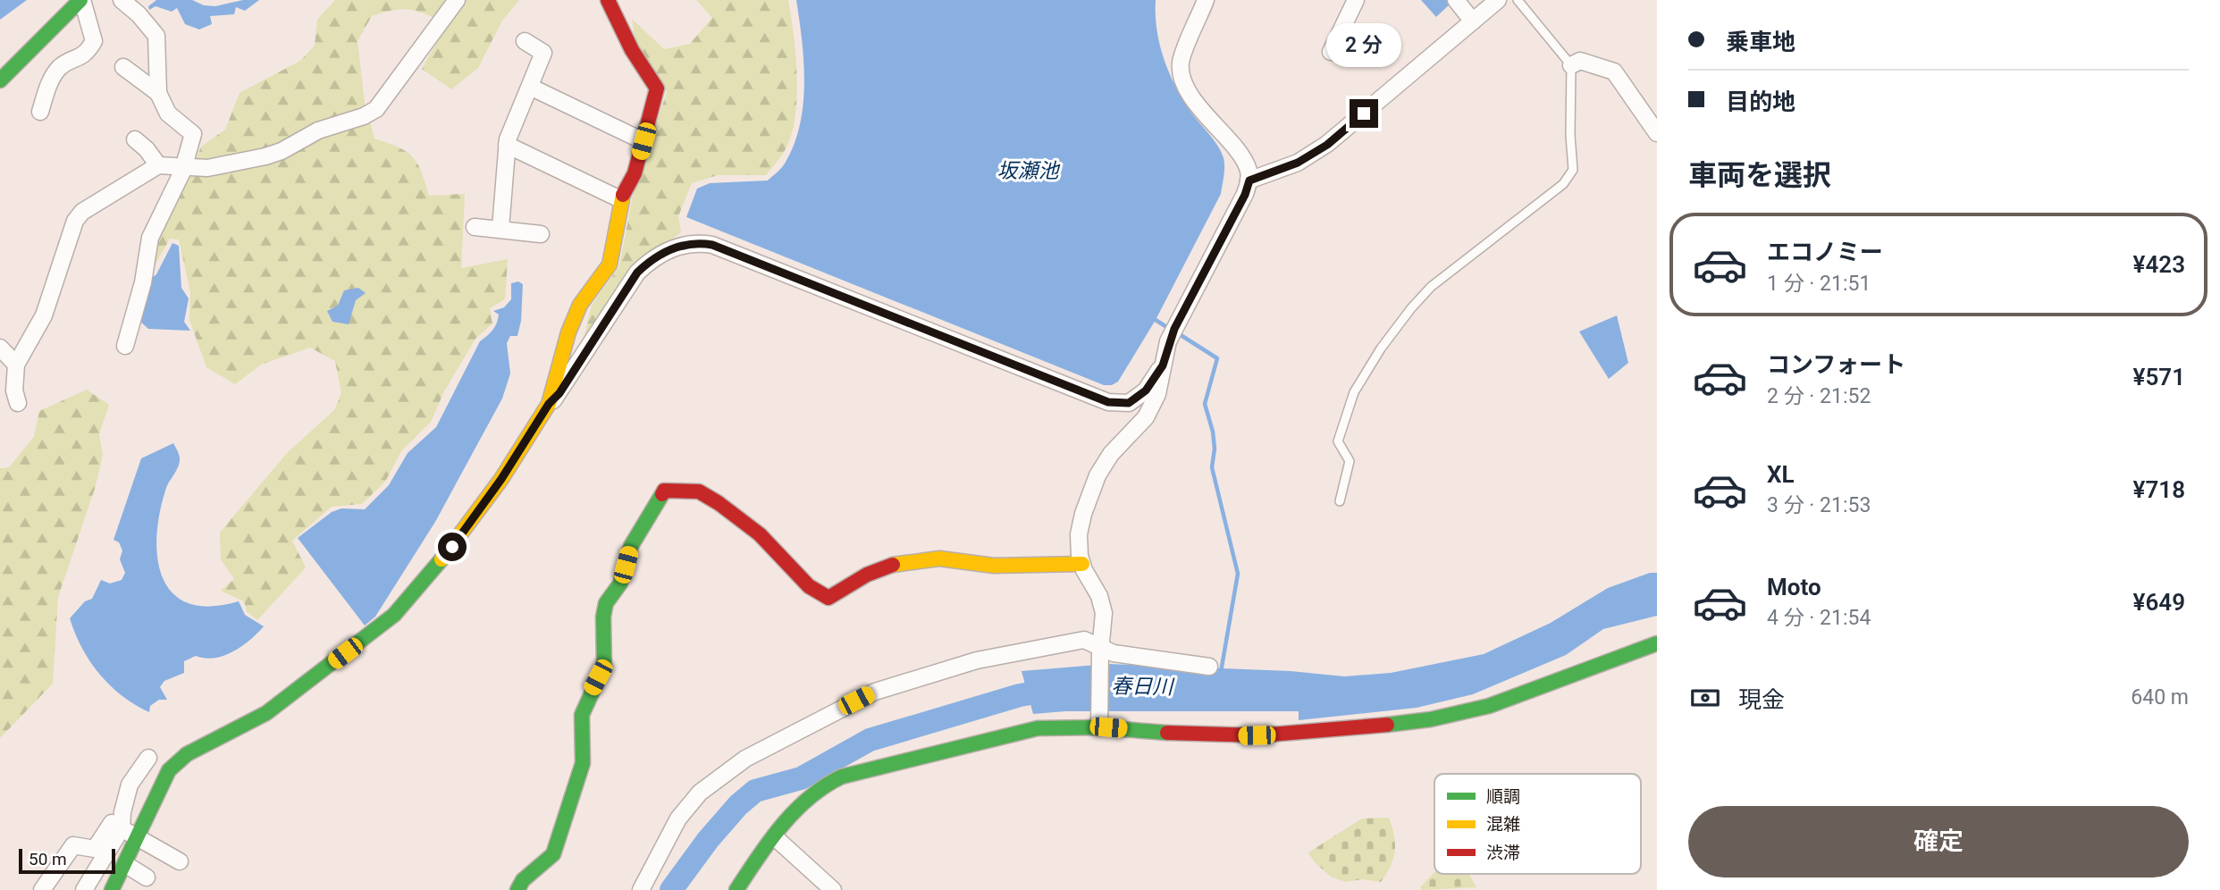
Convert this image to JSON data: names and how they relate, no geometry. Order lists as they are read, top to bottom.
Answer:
{
  "water": ["坂瀬池", "春日川"],
  "legend": ["順調", "混雑", "渋滞"],
  "scale_bar": "50 m",
  "page": {
    "banner": ["乗車地", "目的地"],
    "bubble": "2 分",
    "heading": "車両を選択",
    "list": [
      {
        "name": "エコノミー",
        "note": "1 分 · 21:51",
        "value": "¥423"
      },
      {
        "name": "コンフォート",
        "note": "2 分 · 21:52",
        "value": "¥571"
      },
      {
        "name": "XL",
        "note": "3 分 · 21:53",
        "value": "¥718"
      },
      {
        "name": "Moto",
        "note": "4 分 · 21:54",
        "value": "¥649"
      }
    ],
    "pay": ["現金", "640 m"],
    "buttons": "確定",
    "scale": "50 m"
  }
}
